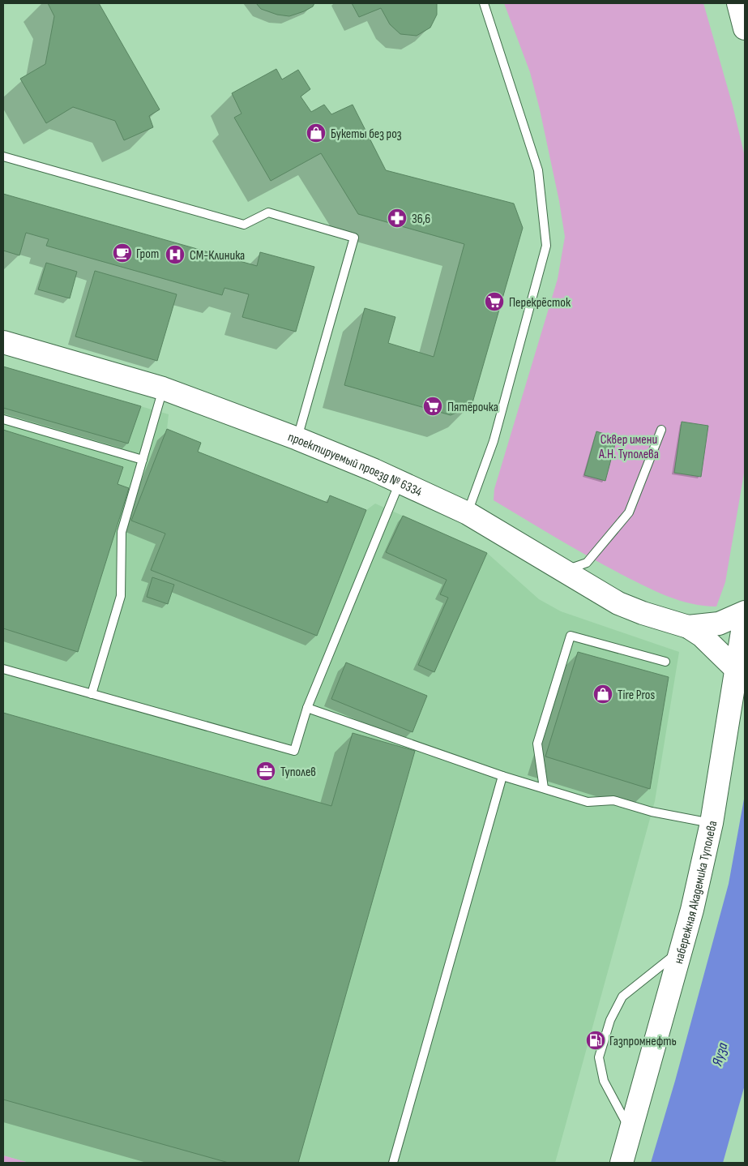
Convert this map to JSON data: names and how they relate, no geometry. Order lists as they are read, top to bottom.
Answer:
{
  "streets": {
    "street": ["проектируемый проезд № 6334", "набережная Академика Туполева"]
  },
  "crossings": [
    ["проектируемый проезд № 6334", "набережная Академика Туполева"]
  ],
  "water": ["Яуза"],
  "parks": ["Сквер имени А.Н. Туполева"],
  "places": {
    "shop": ["Букеты без роз", "Tire Pros"],
    "pharmacy": ["36,6"],
    "cafe": ["Грот"],
    "hospital": ["СМ-Клиника"],
    "supermarket": ["Перекрёсток", "Пятёрочка"],
    "office": ["Туполев"],
    "fuel station": ["Газпромнефть"]
  }
}
